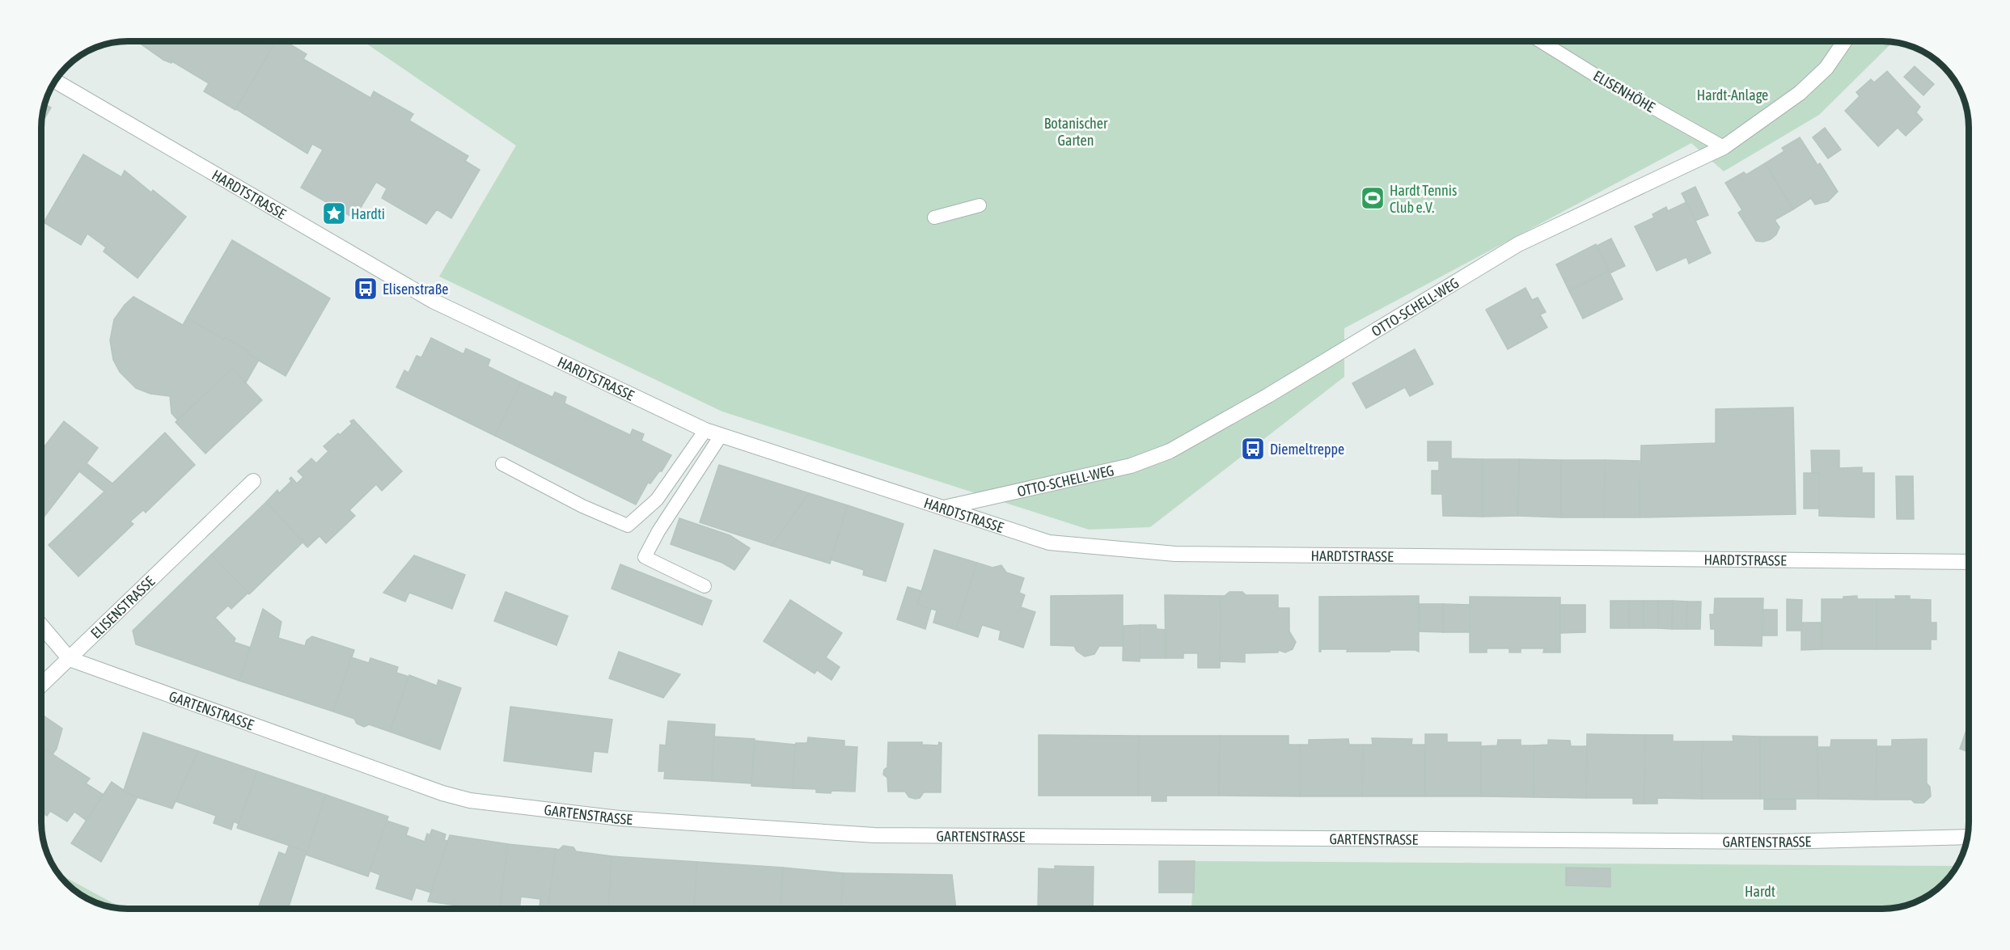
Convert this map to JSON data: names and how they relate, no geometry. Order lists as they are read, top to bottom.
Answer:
{
  "streets": {
    "street": [
      "HARDTSTRASSE",
      "OTTO-SCHELL-WEG",
      "ELISENSTRASSE",
      "GARTENSTRASSE"
    ],
    "lane": ["ELISENHÖHE"]
  },
  "crossings": [
    ["ELISENHÖHE", "OTTO-SCHELL-WEG"],
    ["HARDTSTRASSE", "OTTO-SCHELL-WEG"],
    ["ELISENSTRASSE", "GARTENSTRASSE"]
  ],
  "parks": ["Hardt-Anlage", "Botanischer Garten", "Hardt"],
  "places": {
    "sports": ["Hardt Tennis Club e.V."],
    "place": ["Hardti"],
    "bus stop": ["Elisenstraße", "Diemeltreppe"]
  }
}
